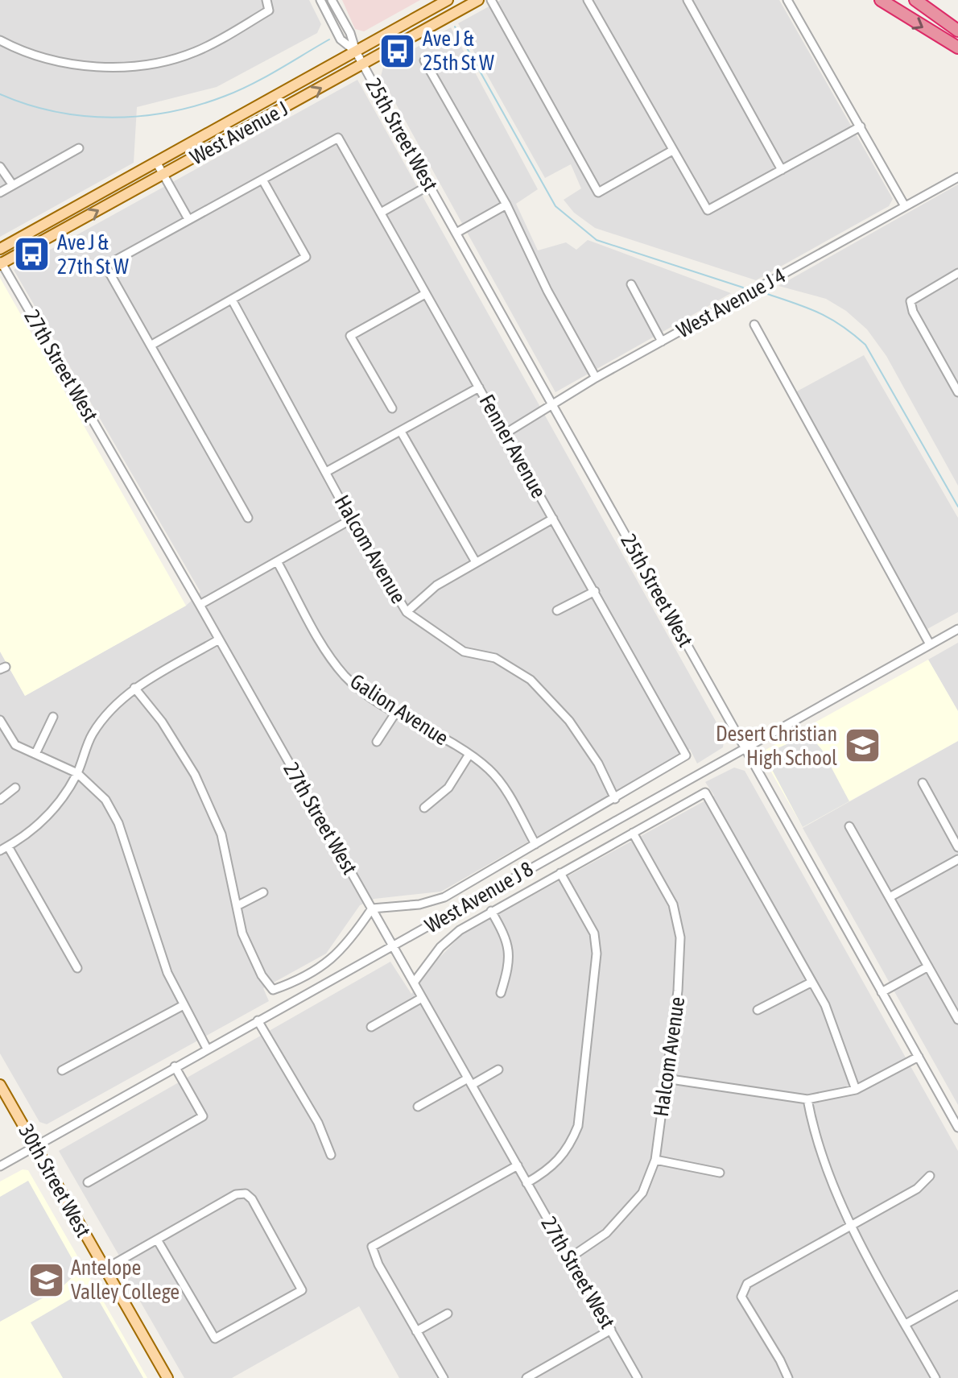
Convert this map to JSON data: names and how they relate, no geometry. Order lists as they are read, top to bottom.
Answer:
{
  "streets": {
    "main road": ["West Avenue J", "30th Street West"],
    "street": [
      "25th Street West",
      "West Avenue J 4",
      "27th Street West",
      "Fenner Avenue",
      "Halcom Avenue",
      "Galion Avenue",
      "West Avenue J 8"
    ]
  },
  "crossings": [
    ["West Avenue J", "25th Street West"],
    ["West Avenue J", "27th Street West"],
    ["25th Street West", "West Avenue J 4"],
    ["25th Street West", "West Avenue J 8"],
    ["West Avenue J 4", "Fenner Avenue"],
    ["27th Street West", "Halcom Avenue"],
    ["27th Street West", "West Avenue J 8"],
    ["Fenner Avenue", "Halcom Avenue"],
    ["West Avenue J 8", "30th Street West"]
  ],
  "places": {
    "bus stop": ["Ave J & 25th St W", "Ave J & 27th St W"],
    "school or university": ["Desert Christian High School", "Antelope Valley College"]
  }
}
